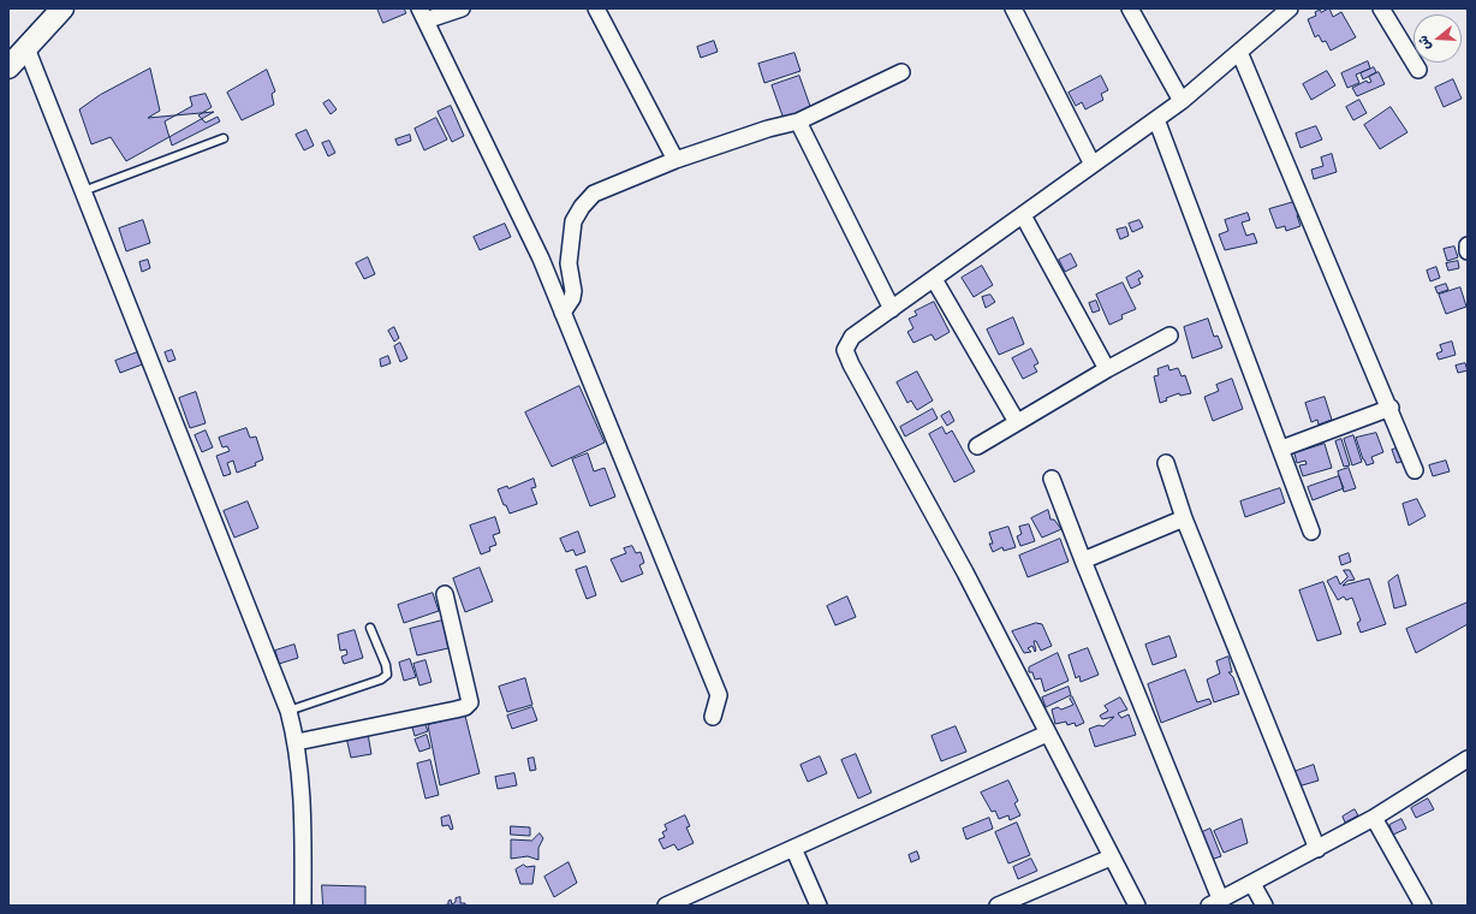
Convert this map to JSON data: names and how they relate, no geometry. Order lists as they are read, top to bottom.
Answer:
{
  "north": "left"
}
